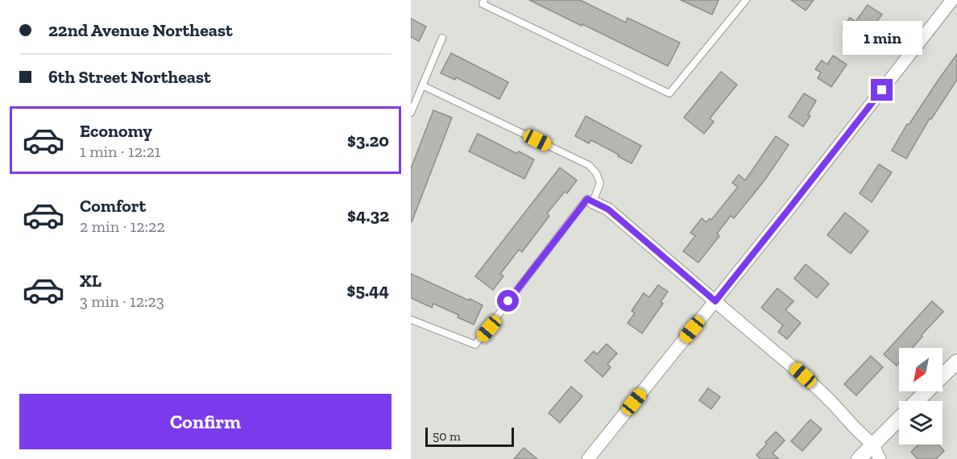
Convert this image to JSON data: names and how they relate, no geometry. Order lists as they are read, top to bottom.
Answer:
{
  "scale_bar": "50 m",
  "north": "bottom left",
  "page": {
    "banner": ["22nd Avenue Northeast", "6th Street Northeast"],
    "bubble": "1 min",
    "list": [
      {
        "name": "Economy",
        "note": "1 min · 12:21",
        "value": "$3.20"
      },
      {
        "name": "Comfort",
        "note": "2 min · 12:22",
        "value": "$4.32"
      },
      {
        "name": "XL",
        "note": "3 min · 12:23",
        "value": "$5.44"
      }
    ],
    "buttons": "Confirm",
    "scale": "50 m"
  }
}
